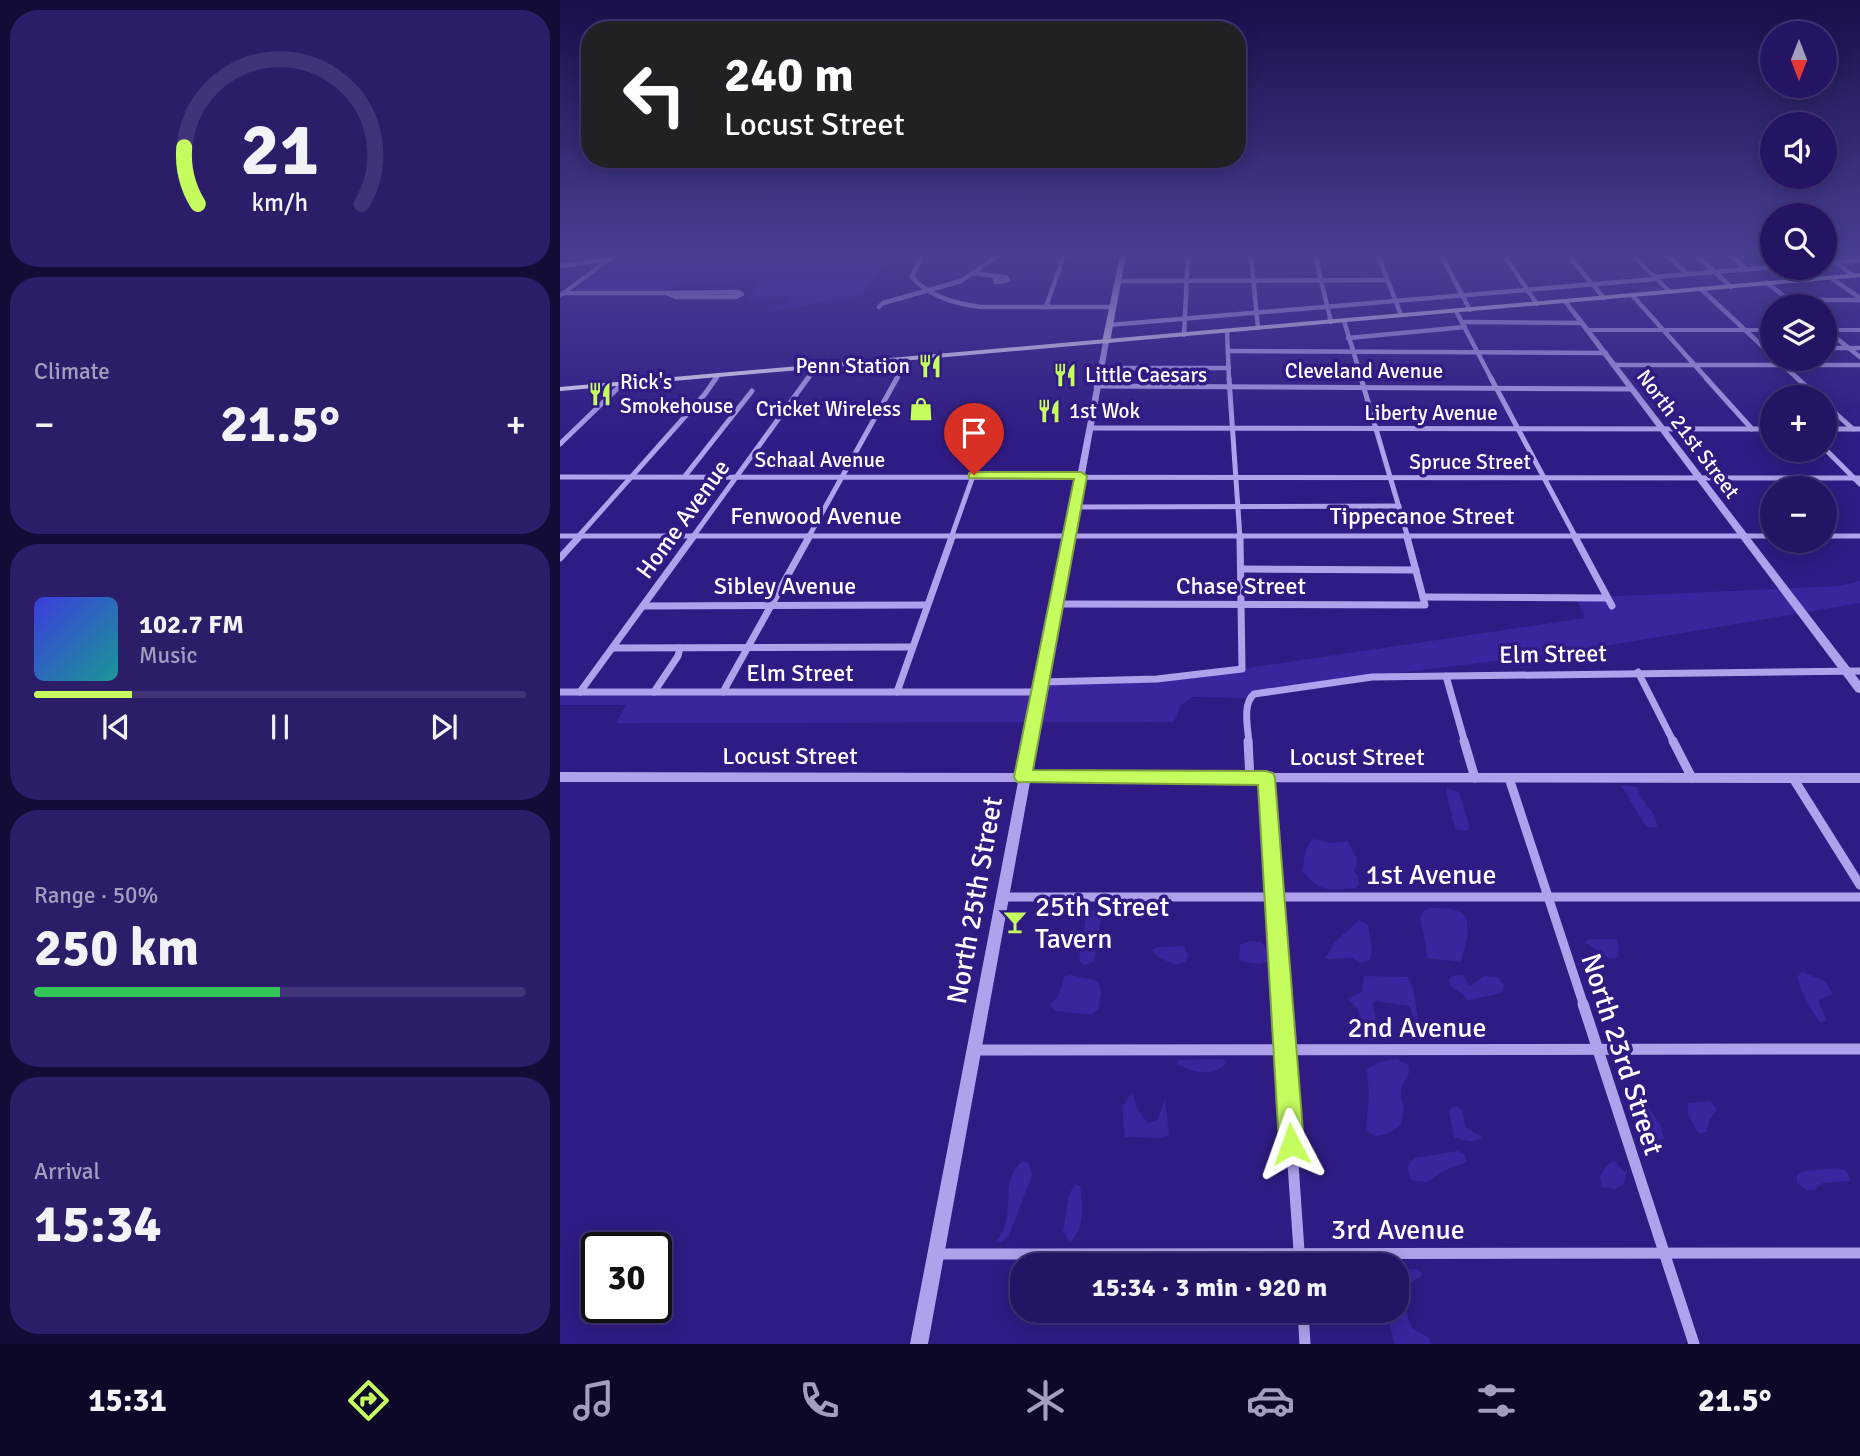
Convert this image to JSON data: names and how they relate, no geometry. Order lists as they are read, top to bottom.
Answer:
{
  "streets": {
    "street": [
      "Cleveland Avenue",
      "Liberty Avenue",
      "North 21st Street",
      "Schaal Avenue",
      "Spruce Street",
      "Fenwood Avenue",
      "Tippecanoe Street",
      "Home Avenue",
      "Sibley Avenue",
      "Chase Street",
      "Elm Street",
      "Locust Street",
      "1st Avenue",
      "North 25th Street",
      "2nd Avenue",
      "North 23rd Street",
      "3rd Avenue"
    ]
  },
  "crossings": [
    ["Cleveland Avenue", "North 21st Street"],
    ["Cleveland Avenue", "North 25th Street"],
    ["Liberty Avenue", "North 21st Street"],
    ["Liberty Avenue", "North 25th Street"],
    ["North 21st Street", "Spruce Street"],
    ["North 21st Street", "Tippecanoe Street"],
    ["North 21st Street", "Elm Street"],
    ["Schaal Avenue", "Spruce Street"],
    ["Schaal Avenue", "Home Avenue"],
    ["Schaal Avenue", "North 25th Street"],
    ["Spruce Street", "North 25th Street"],
    ["Fenwood Avenue", "Tippecanoe Street"],
    ["Fenwood Avenue", "Home Avenue"],
    ["Fenwood Avenue", "North 25th Street"],
    ["Tippecanoe Street", "North 25th Street"],
    ["Home Avenue", "Sibley Avenue"],
    ["Home Avenue", "Elm Street"],
    ["Chase Street", "Elm Street"],
    ["Chase Street", "North 25th Street"],
    ["Elm Street", "Locust Street"],
    ["Elm Street", "North 25th Street"],
    ["Locust Street", "North 25th Street"],
    ["Locust Street", "North 23rd Street"],
    ["1st Avenue", "North 25th Street"],
    ["1st Avenue", "North 23rd Street"],
    ["North 25th Street", "2nd Avenue"],
    ["North 25th Street", "3rd Avenue"],
    ["2nd Avenue", "North 23rd Street"],
    ["North 23rd Street", "3rd Avenue"]
  ],
  "places": {
    "restaurant": [
      "Penn Station",
      "Little Caesars",
      "Rick's Smokehouse",
      "1st Wok"
    ],
    "shop": ["Cricket Wireless"],
    "bar": ["25th Street Tavern"]
  },
  "north": "bottom",
  "page": {
    "map_buttons": ["+", "−"],
    "turn": ["240 m", "Locust Street"],
    "tile": [
      "Climate",
      ["Range · 50%", "250 km"],
      ["Arrival", "15:34"]
    ],
    "heat": ["−", "21.5°", "+"],
    "song": ["102.7 FM", "Music"],
    "limit": "30",
    "trip": "15:34 · 3 min · 920 m",
    "tabs": ["15:31", "21.5°"],
    "gauge": ["21", "km/h"]
  }
}
